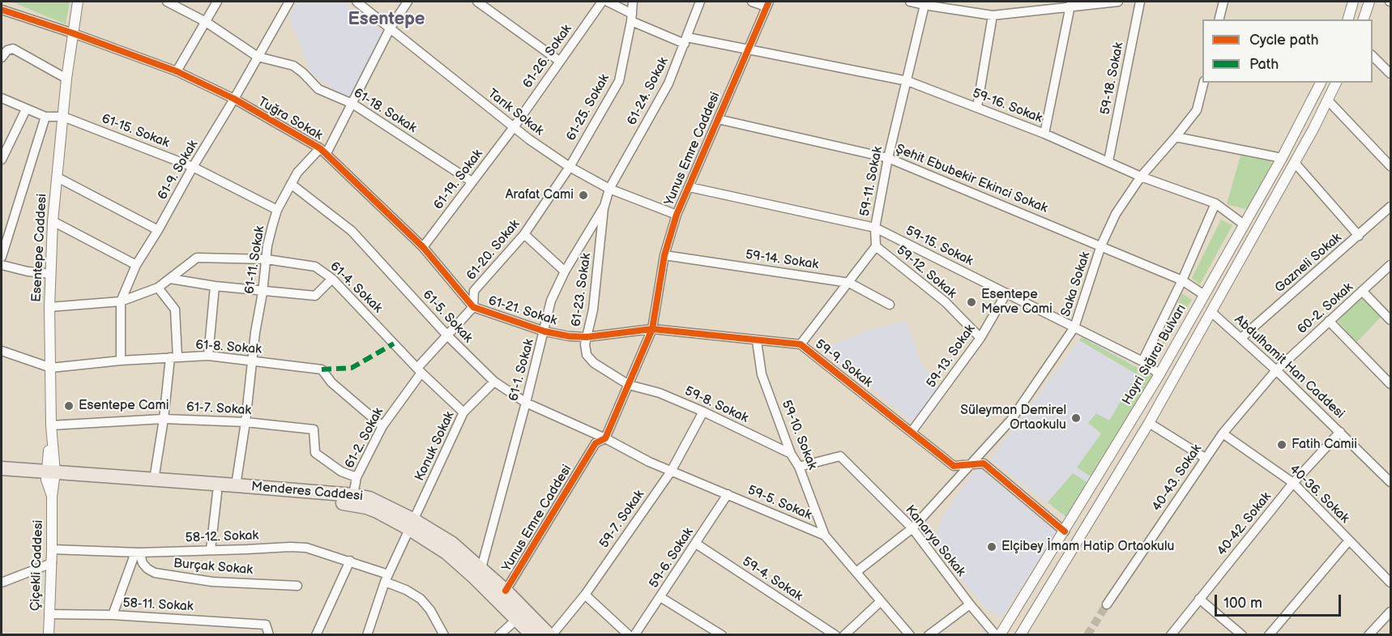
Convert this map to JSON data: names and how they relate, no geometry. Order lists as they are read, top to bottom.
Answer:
{
  "streets": {
    "main road": ["Menderes Caddesi"],
    "street": [
      "61-26. Sokak",
      "59-18. Sokak",
      "61-24. Sokak",
      "59-16. Sokak",
      "61-25. Sokak",
      "61-18. Sokak",
      "Tarık Sokak",
      "Tuğra Sokak",
      "61-15. Sokak",
      "Yunus Emre Caddesi",
      "61-9. Sokak",
      "Şehit Ebubekir Ekinci Sokak",
      "61-19. Sokak",
      "59-11. Sokak",
      "59-15. Sokak",
      "Esentepe Caddesi",
      "61-20. Sokak",
      "61-11. Sokak",
      "59-14. Sokak",
      "Gazneli Sokak",
      "59-12. Sokak",
      "Saka Sokak",
      "61-4. Sokak",
      "61-23. Sokak",
      "60-2. Sokak",
      "61-21. Sokak",
      "61-5. Sokak",
      "61-8. Sokak",
      "Hayri Sığırcı Bulvarı",
      "59-13. Sokak",
      "59-9. Sokak",
      "Abdulhamit Han Caddesi",
      "61-1. Sokak",
      "59-8. Sokak",
      "61-7. Sokak",
      "59-10. Sokak",
      "61-2. Sokak",
      "Konuk Sokak",
      "40-43. Sokak",
      "40-36. Sokak",
      "59-5. Sokak",
      "59-7. Sokak",
      "40-42. Sokak",
      "58-12. Sokak",
      "Kanarya Sokak",
      "59-6. Sokak",
      "Çiçekli Caddesi",
      "Burçak Sokak",
      "59-4. Sokak",
      "58-11. Sokak"
    ]
  },
  "crossings": [
    ["61-26. Sokak", "Tarık Sokak"],
    ["61-26. Sokak", "61-19. Sokak"],
    ["59-18. Sokak", "59-16. Sokak"],
    ["61-24. Sokak", "59-16. Sokak"],
    ["61-24. Sokak", "Tarık Sokak"],
    ["61-24. Sokak", "61-1. Sokak"],
    ["59-16. Sokak", "61-25. Sokak"],
    ["59-16. Sokak", "Yunus Emre Caddesi"],
    ["59-16. Sokak", "59-11. Sokak"],
    ["59-16. Sokak", "Saka Sokak"],
    ["59-16. Sokak", "Hayri Sığırcı Bulvarı"],
    ["61-25. Sokak", "Tarık Sokak"],
    ["61-25. Sokak", "61-20. Sokak"],
    ["61-18. Sokak", "61-9. Sokak"],
    ["61-18. Sokak", "61-19. Sokak"],
    ["61-18. Sokak", "61-11. Sokak"],
    ["Tarık Sokak", "Yunus Emre Caddesi"],
    ["Tarık Sokak", "61-19. Sokak"],
    ["Tarık Sokak", "61-20. Sokak"],
    ["Tarık Sokak", "61-11. Sokak"],
    ["Tarık Sokak", "61-1. Sokak"],
    ["Tuğra Sokak", "61-9. Sokak"],
    ["Tuğra Sokak", "61-19. Sokak"],
    ["Tuğra Sokak", "Esentepe Caddesi"],
    ["Tuğra Sokak", "61-20. Sokak"],
    ["Tuğra Sokak", "61-11. Sokak"],
    ["Tuğra Sokak", "61-21. Sokak"],
    ["61-15. Sokak", "61-9. Sokak"],
    ["61-15. Sokak", "Esentepe Caddesi"],
    ["61-15. Sokak", "61-11. Sokak"],
    ["Yunus Emre Caddesi", "Şehit Ebubekir Ekinci Sokak"],
    ["Yunus Emre Caddesi", "59-15. Sokak"],
    ["Yunus Emre Caddesi", "59-14. Sokak"],
    ["Yunus Emre Caddesi", "61-23. Sokak"],
    ["Yunus Emre Caddesi", "61-21. Sokak"],
    ["Yunus Emre Caddesi", "61-5. Sokak"],
    ["Yunus Emre Caddesi", "59-9. Sokak"],
    ["Yunus Emre Caddesi", "59-8. Sokak"],
    ["Yunus Emre Caddesi", "Menderes Caddesi"],
    ["Yunus Emre Caddesi", "59-5. Sokak"],
    ["61-9. Sokak", "61-4. Sokak"],
    ["61-9. Sokak", "61-8. Sokak"],
    ["Şehit Ebubekir Ekinci Sokak", "59-11. Sokak"],
    ["Şehit Ebubekir Ekinci Sokak", "Saka Sokak"],
    ["Şehit Ebubekir Ekinci Sokak", "Hayri Sığırcı Bulvarı"],
    ["59-11. Sokak", "59-15. Sokak"],
    ["59-11. Sokak", "59-12. Sokak"],
    ["59-15. Sokak", "Saka Sokak"],
    ["59-15. Sokak", "Hayri Sığırcı Bulvarı"],
    ["59-15. Sokak", "59-13. Sokak"],
    ["Esentepe Caddesi", "61-4. Sokak"],
    ["Esentepe Caddesi", "61-8. Sokak"],
    ["Esentepe Caddesi", "61-7. Sokak"],
    ["Esentepe Caddesi", "Menderes Caddesi"],
    ["Esentepe Caddesi", "Çiçekli Caddesi"],
    ["61-20. Sokak", "61-4. Sokak"],
    ["61-20. Sokak", "61-21. Sokak"],
    ["61-20. Sokak", "61-5. Sokak"],
    ["61-20. Sokak", "61-2. Sokak"],
    ["61-11. Sokak", "61-4. Sokak"],
    ["61-11. Sokak", "61-5. Sokak"],
    ["61-11. Sokak", "61-8. Sokak"],
    ["61-11. Sokak", "61-7. Sokak"],
    ["61-11. Sokak", "Menderes Caddesi"],
    ["Gazneli Sokak", "Abdulhamit Han Caddesi"],
    ["59-12. Sokak", "59-13. Sokak"],
    ["Saka Sokak", "59-9. Sokak"],
    ["Saka Sokak", "59-5. Sokak"],
    ["Saka Sokak", "Kanarya Sokak"],
    ["61-4. Sokak", "61-2. Sokak"],
    ["61-4. Sokak", "Konuk Sokak"],
    ["61-23. Sokak", "61-21. Sokak"],
    ["61-23. Sokak", "61-1. Sokak"],
    ["61-23. Sokak", "59-8. Sokak"],
    ["60-2. Sokak", "Abdulhamit Han Caddesi"],
    ["60-2. Sokak", "40-43. Sokak"],
    ["61-21. Sokak", "59-9. Sokak"],
    ["61-21. Sokak", "61-1. Sokak"],
    ["61-5. Sokak", "61-1. Sokak"],
    ["61-5. Sokak", "Konuk Sokak"],
    ["61-5. Sokak", "59-5. Sokak"],
    ["61-8. Sokak", "61-2. Sokak"],
    ["Hayri Sığırcı Bulvarı", "59-9. Sokak"],
    ["Hayri Sığırcı Bulvarı", "Abdulhamit Han Caddesi"],
    ["59-13. Sokak", "59-9. Sokak"],
    ["59-9. Sokak", "59-10. Sokak"],
    ["Abdulhamit Han Caddesi", "40-43. Sokak"],
    ["Abdulhamit Han Caddesi", "40-42. Sokak"],
    ["61-1. Sokak", "Menderes Caddesi"],
    ["59-8. Sokak", "59-10. Sokak"],
    ["59-8. Sokak", "59-7. Sokak"],
    ["61-7. Sokak", "61-2. Sokak"],
    ["59-10. Sokak", "59-5. Sokak"],
    ["59-10. Sokak", "Kanarya Sokak"],
    ["61-2. Sokak", "Menderes Caddesi"],
    ["Konuk Sokak", "Menderes Caddesi"],
    ["Konuk Sokak", "58-12. Sokak"],
    ["40-43. Sokak", "40-36. Sokak"],
    ["Menderes Caddesi", "59-7. Sokak"],
    ["40-36. Sokak", "40-42. Sokak"],
    ["59-5. Sokak", "59-7. Sokak"],
    ["59-5. Sokak", "59-6. Sokak"],
    ["58-12. Sokak", "Çiçekli Caddesi"],
    ["58-12. Sokak", "Burçak Sokak"],
    ["59-6. Sokak", "59-4. Sokak"],
    ["Çiçekli Caddesi", "58-11. Sokak"]
  ],
  "districts": ["Esentepe"],
  "places": [
    "Arafat Cami",
    "Esentepe Merve Cami",
    "Esentepe Cami",
    "Süleyman Demirel Ortaokulu",
    "Fatih Camii",
    "Elçibey İmam Hatip Ortaokulu"
  ],
  "legend": ["Cycle path", "Path"],
  "scale_bar": "100 m"
}
